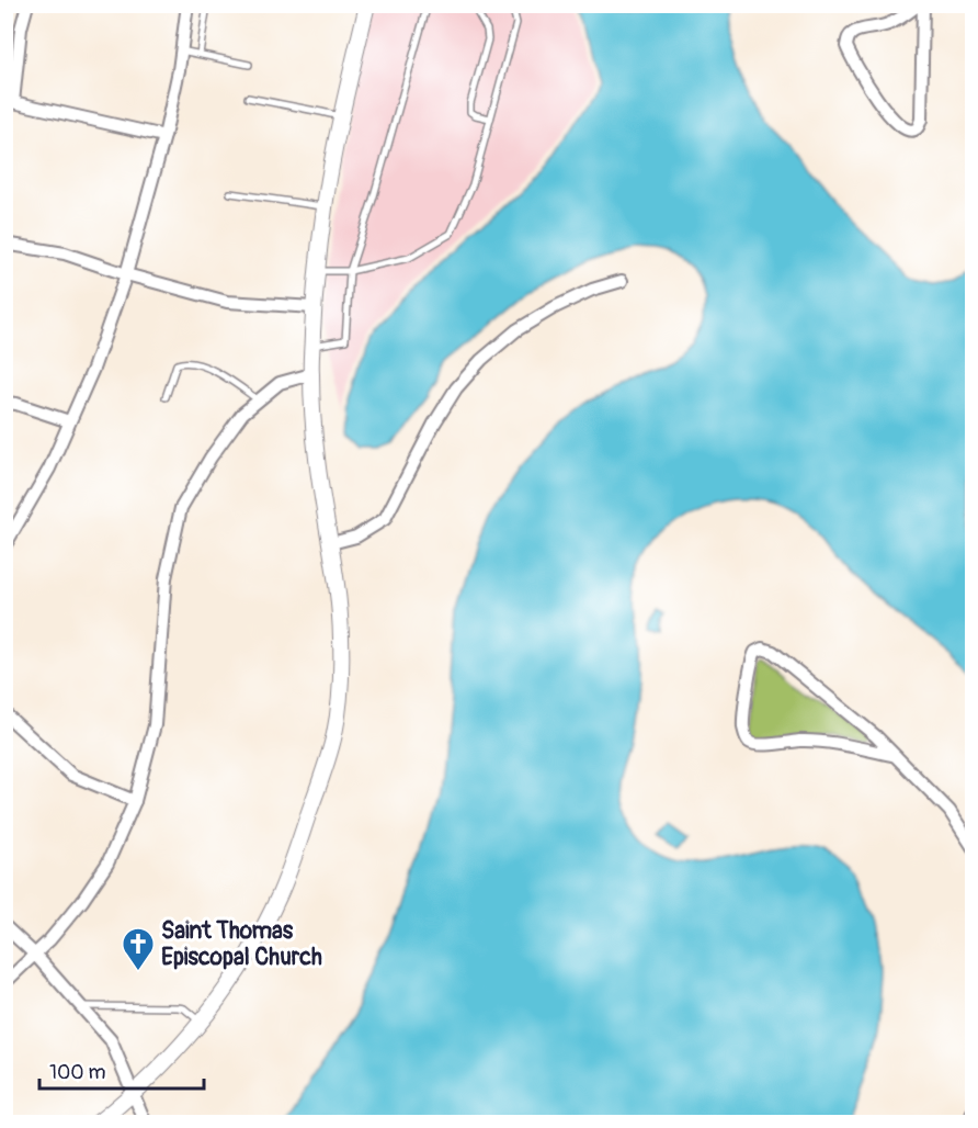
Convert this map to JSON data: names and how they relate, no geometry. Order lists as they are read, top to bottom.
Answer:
{
  "places": {
    "church": ["Saint Thomas Episcopal Church"]
  },
  "scale_bar": "100 m"
}
